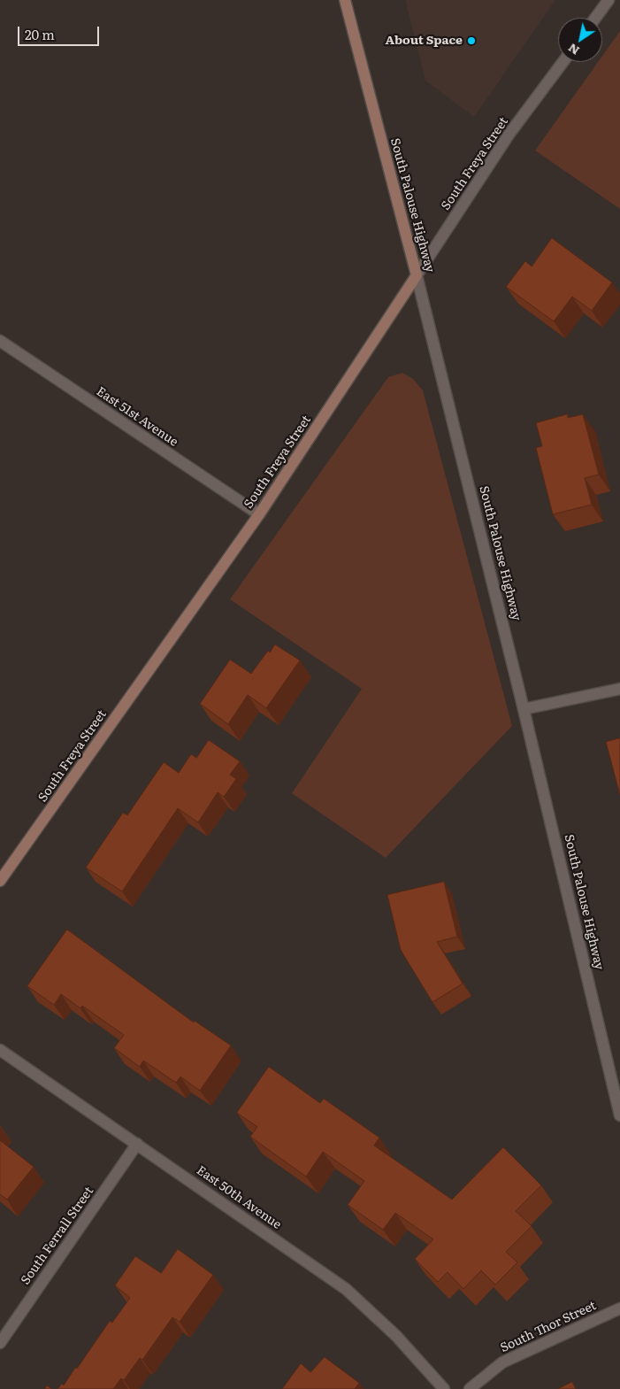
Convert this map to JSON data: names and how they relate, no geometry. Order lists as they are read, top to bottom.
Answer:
{
  "streets": {
    "main road": ["South Freya Street", "South Palouse Highway"],
    "street": [
      "East 51st Avenue",
      "East 50th Avenue",
      "South Ferrall Street",
      "South Thor Street"
    ]
  },
  "crossings": [
    ["South Freya Street", "South Palouse Highway"],
    ["South Freya Street", "East 51st Avenue"],
    ["East 50th Avenue", "South Ferrall Street"]
  ],
  "places": ["About Space"],
  "scale_bar": "20 m",
  "north": "bottom left"
}
